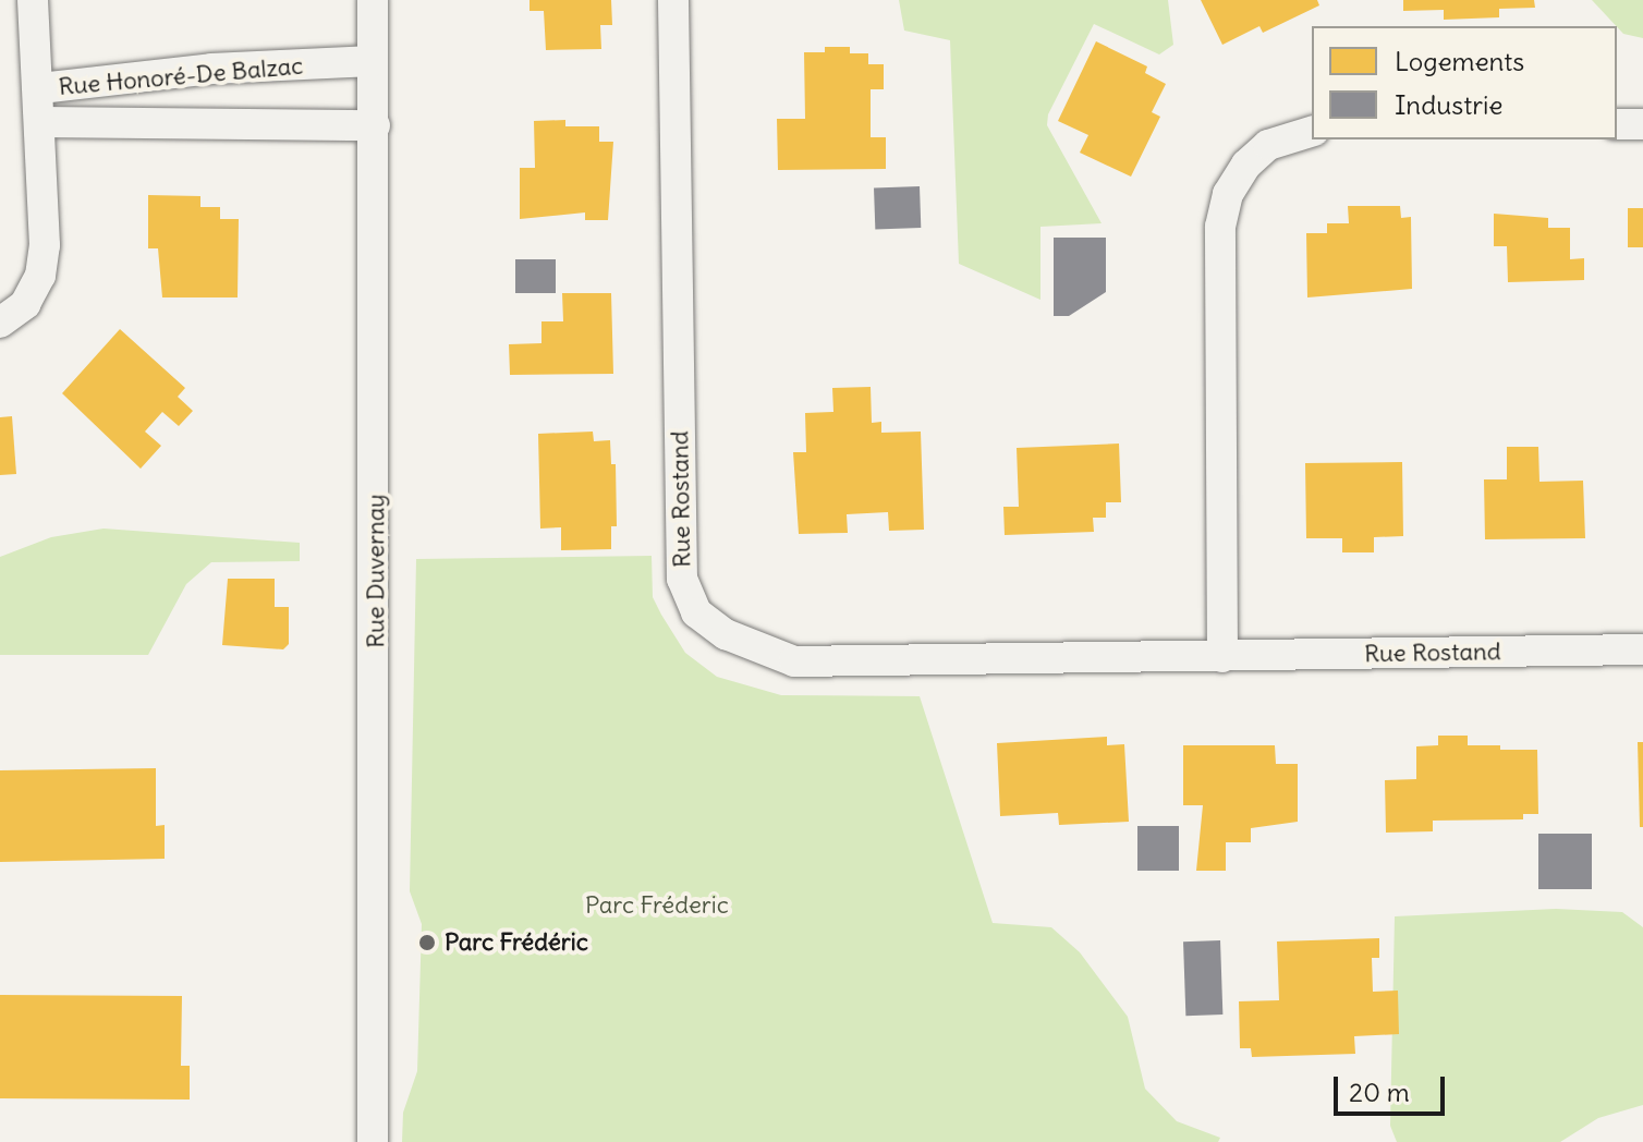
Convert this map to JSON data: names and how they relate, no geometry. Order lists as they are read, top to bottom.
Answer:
{
  "streets": {
    "street": ["Rue Honoré-De Balzac", "Rue Rostand", "Rue Duvernay"]
  },
  "crossings": [
    ["Rue Honoré-De Balzac", "Rue Duvernay"]
  ],
  "parks": ["Parc Fréderic"],
  "places": ["Parc Frédéric"],
  "legend": ["Logements", "Industrie"],
  "scale_bar": "20 m"
}
